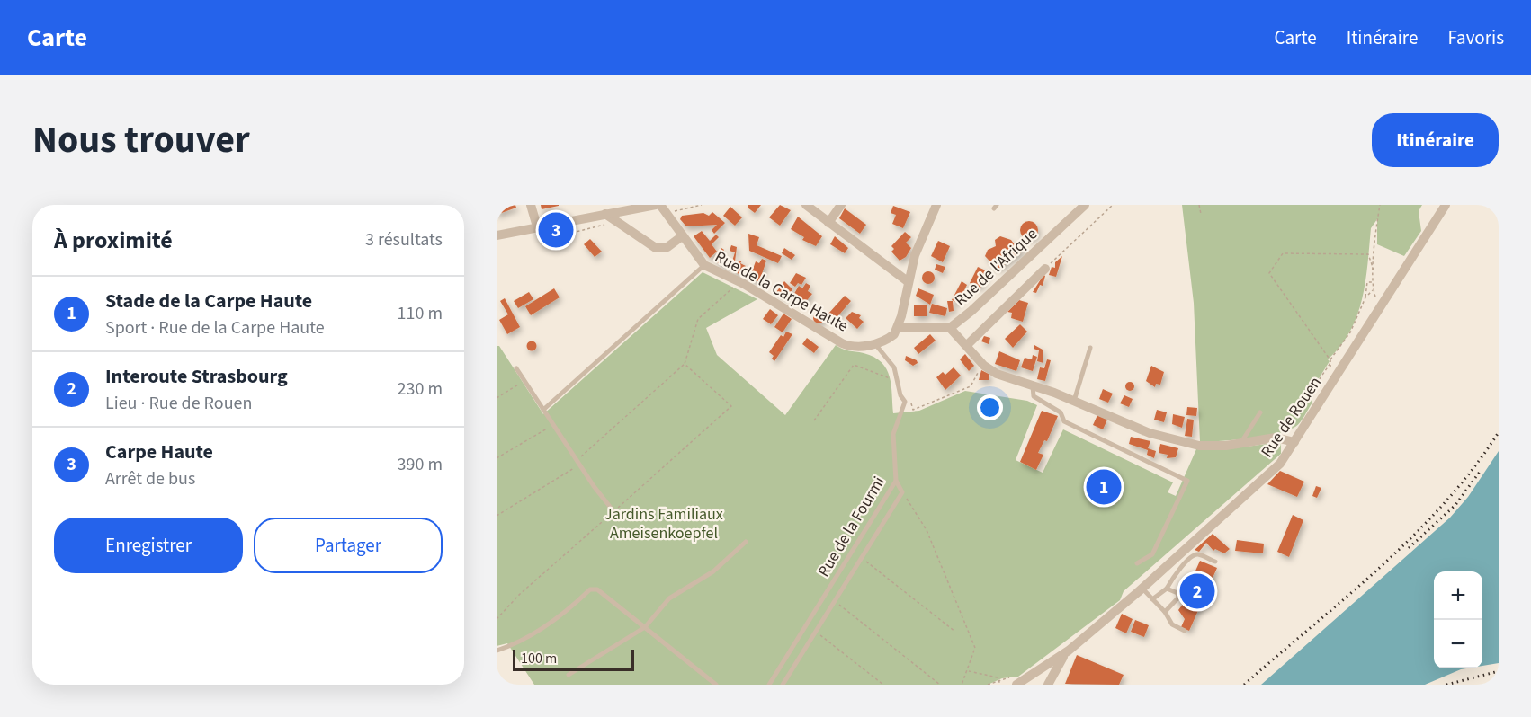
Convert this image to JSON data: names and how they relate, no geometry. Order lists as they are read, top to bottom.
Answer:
{
  "streets": {
    "street": ["Rue de l'Afrique", "Rue de la Carpe Haute", "Rue de Rouen"],
    "lane": ["Rue de la Fourmi"]
  },
  "parks": ["Jardins Familiaux Ameisenkoepfel"],
  "scale_bar": "100 m",
  "page": {
    "header": "Carte",
    "nav": ["Carte", "Itinéraire", "Favoris"],
    "title": "Nous trouver",
    "buttons": [
      "Itinéraire",
      ["Enregistrer", "Partager"]
    ],
    "heading": ["À proximité", "3 résultats"],
    "pins": ["3", "1", "2"],
    "list": [
      {
        "mark": "1",
        "name": "Stade de la Carpe Haute",
        "note": "Sport · Rue de la Carpe Haute",
        "value": "110 m"
      },
      {
        "mark": "2",
        "name": "Interoute Strasbourg",
        "note": "Lieu · Rue de Rouen",
        "value": "230 m"
      },
      {
        "mark": "3",
        "name": "Carpe Haute",
        "note": "Arrêt de bus",
        "value": "390 m"
      }
    ],
    "map_buttons": ["+", "−"],
    "scale": "100 m"
  }
}
